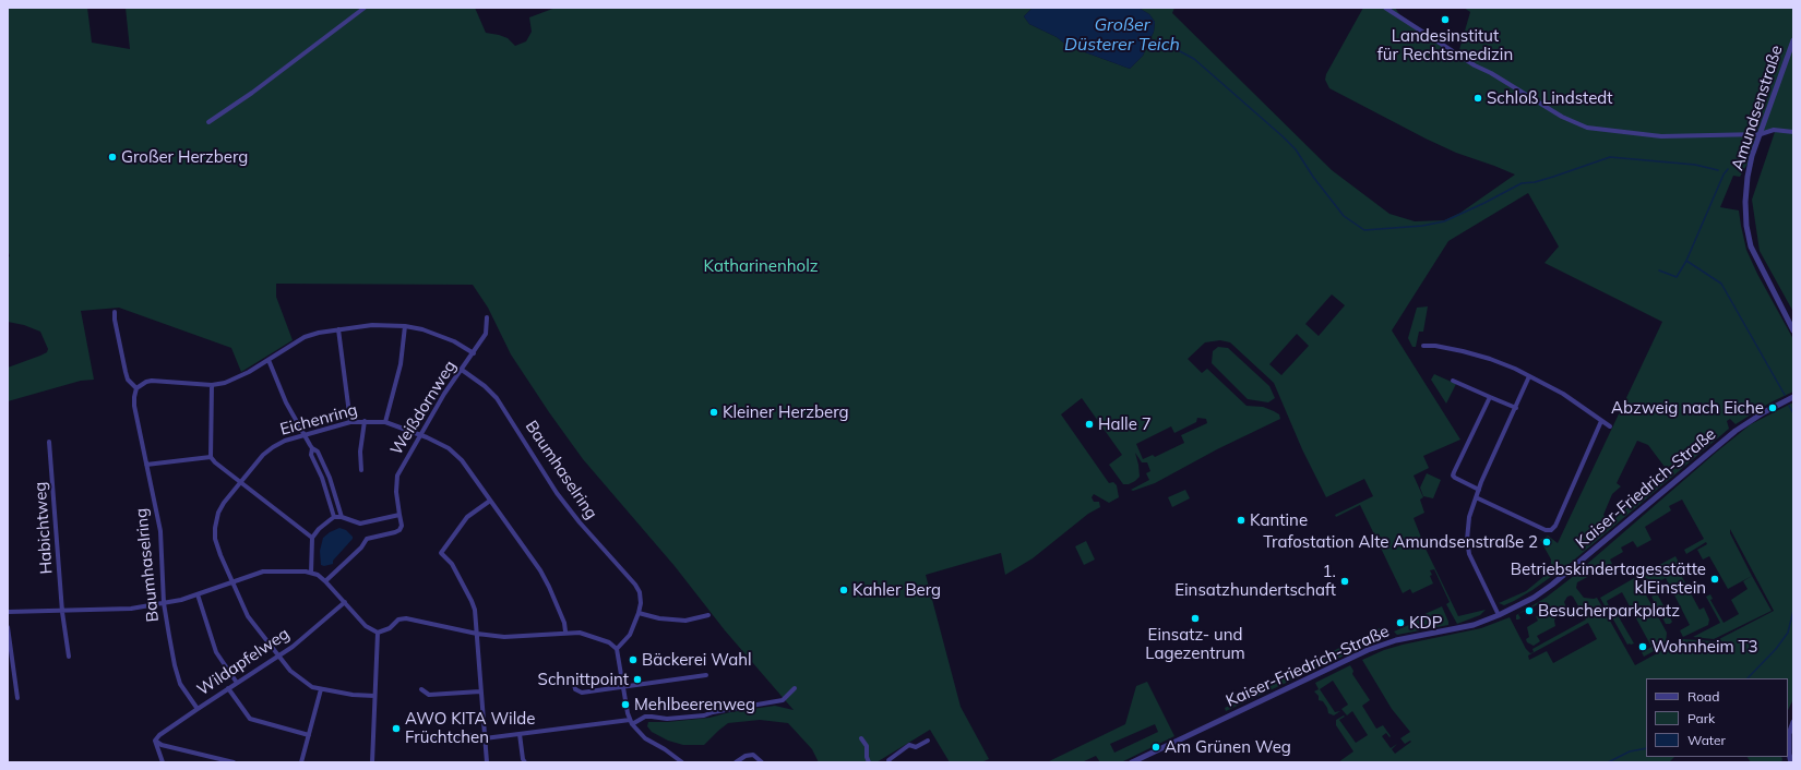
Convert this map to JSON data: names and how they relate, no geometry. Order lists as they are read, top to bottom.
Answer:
{
  "streets": {
    "street": [
      "Amundsenstraße",
      "Weißdornweg",
      "Eichenring",
      "Baumhaselring",
      "Kaiser-Friedrich-Straße",
      "Habichtweg",
      "Wildapfelweg"
    ]
  },
  "crossings": [
    ["Weißdornweg", "Eichenring"],
    ["Weißdornweg", "Baumhaselring"],
    ["Eichenring", "Wildapfelweg"],
    ["Baumhaselring", "Wildapfelweg"]
  ],
  "water": ["Großer Düsterer Teich"],
  "parks": ["Katharinenholz"],
  "places": [
    "Landesinstitut für Rechtsmedizin",
    "Schloß Lindstedt",
    "Großer Herzberg",
    "Abzweig nach Eiche",
    "Kleiner Herzberg",
    "Halle 7",
    "Kantine",
    "Trafostation Alte Amundsenstraße 2",
    "Betriebskindertagesstätte klEinstein",
    "1. Einsatzhundertschaft",
    "Kahler Berg",
    "Besucherparkplatz",
    "Einsatz- und Lagezentrum",
    "KDP",
    "Wohnheim T3",
    "Bäckerei Wahl",
    "Schnittpoint",
    "Mehlbeerenweg",
    "AWO KITA Wilde Früchtchen",
    "Am Grünen Weg"
  ],
  "legend": ["Road", "Park", "Water"]
}
